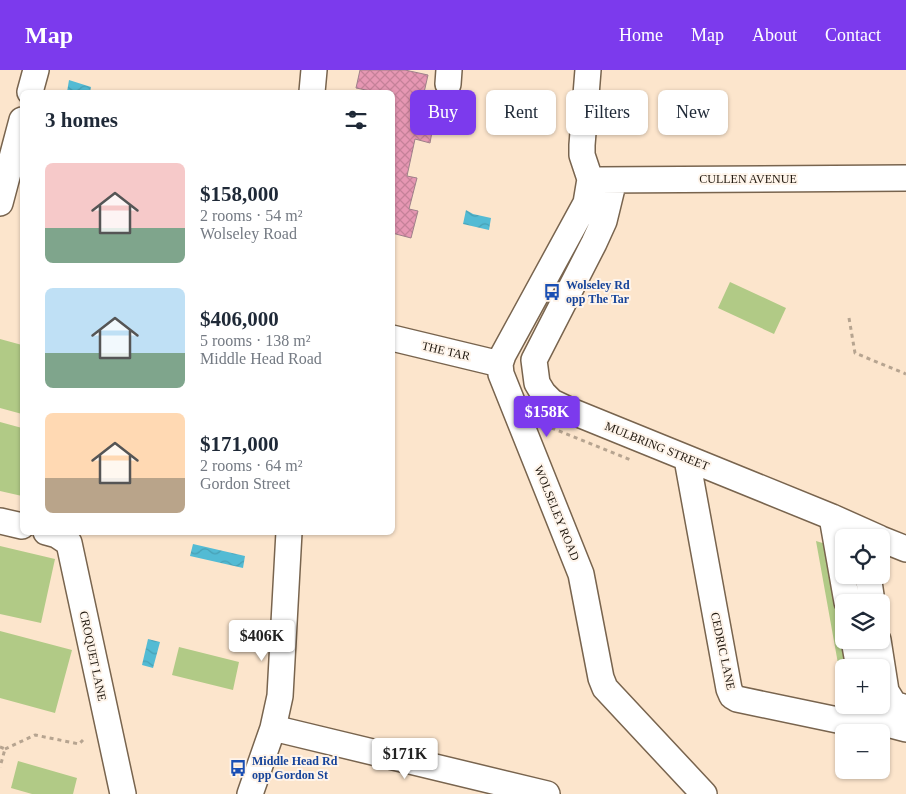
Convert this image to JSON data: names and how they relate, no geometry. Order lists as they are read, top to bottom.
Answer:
{
  "streets": {
    "street": [
      "CULLEN AVENUE",
      "THE TAR",
      "MULBRING STREET",
      "WOLSELEY ROAD",
      "CEDRIC LANE",
      "CROQUET LANE"
    ]
  },
  "crossings": [
    ["CULLEN AVENUE", "MULBRING STREET"],
    ["THE TAR", "WOLSELEY ROAD"],
    ["MULBRING STREET", "CEDRIC LANE"]
  ],
  "places": {
    "bus stop": ["Wolseley Rd opp The Tar", "Middle Head Rd opp Gordon St"]
  },
  "page": {
    "header": "Map",
    "nav": [
      "Home",
      "Map",
      "About",
      "Contact"
    ],
    "chip": [
      "Buy",
      "Rent",
      "Filters",
      "New"
    ],
    "heading": "3 homes",
    "list": [
      {
        "name": "$158,000",
        "note": "2 rooms · 54 m² · Wolseley Road"
      },
      {
        "name": "$406,000",
        "note": "5 rooms · 138 m² · Middle Head Road"
      },
      {
        "name": "$171,000",
        "note": "2 rooms · 64 m² · Gordon Street"
      }
    ],
    "price": ["$158K", "$406K", "$171K"],
    "map_buttons": ["+", "−"]
  }
}
